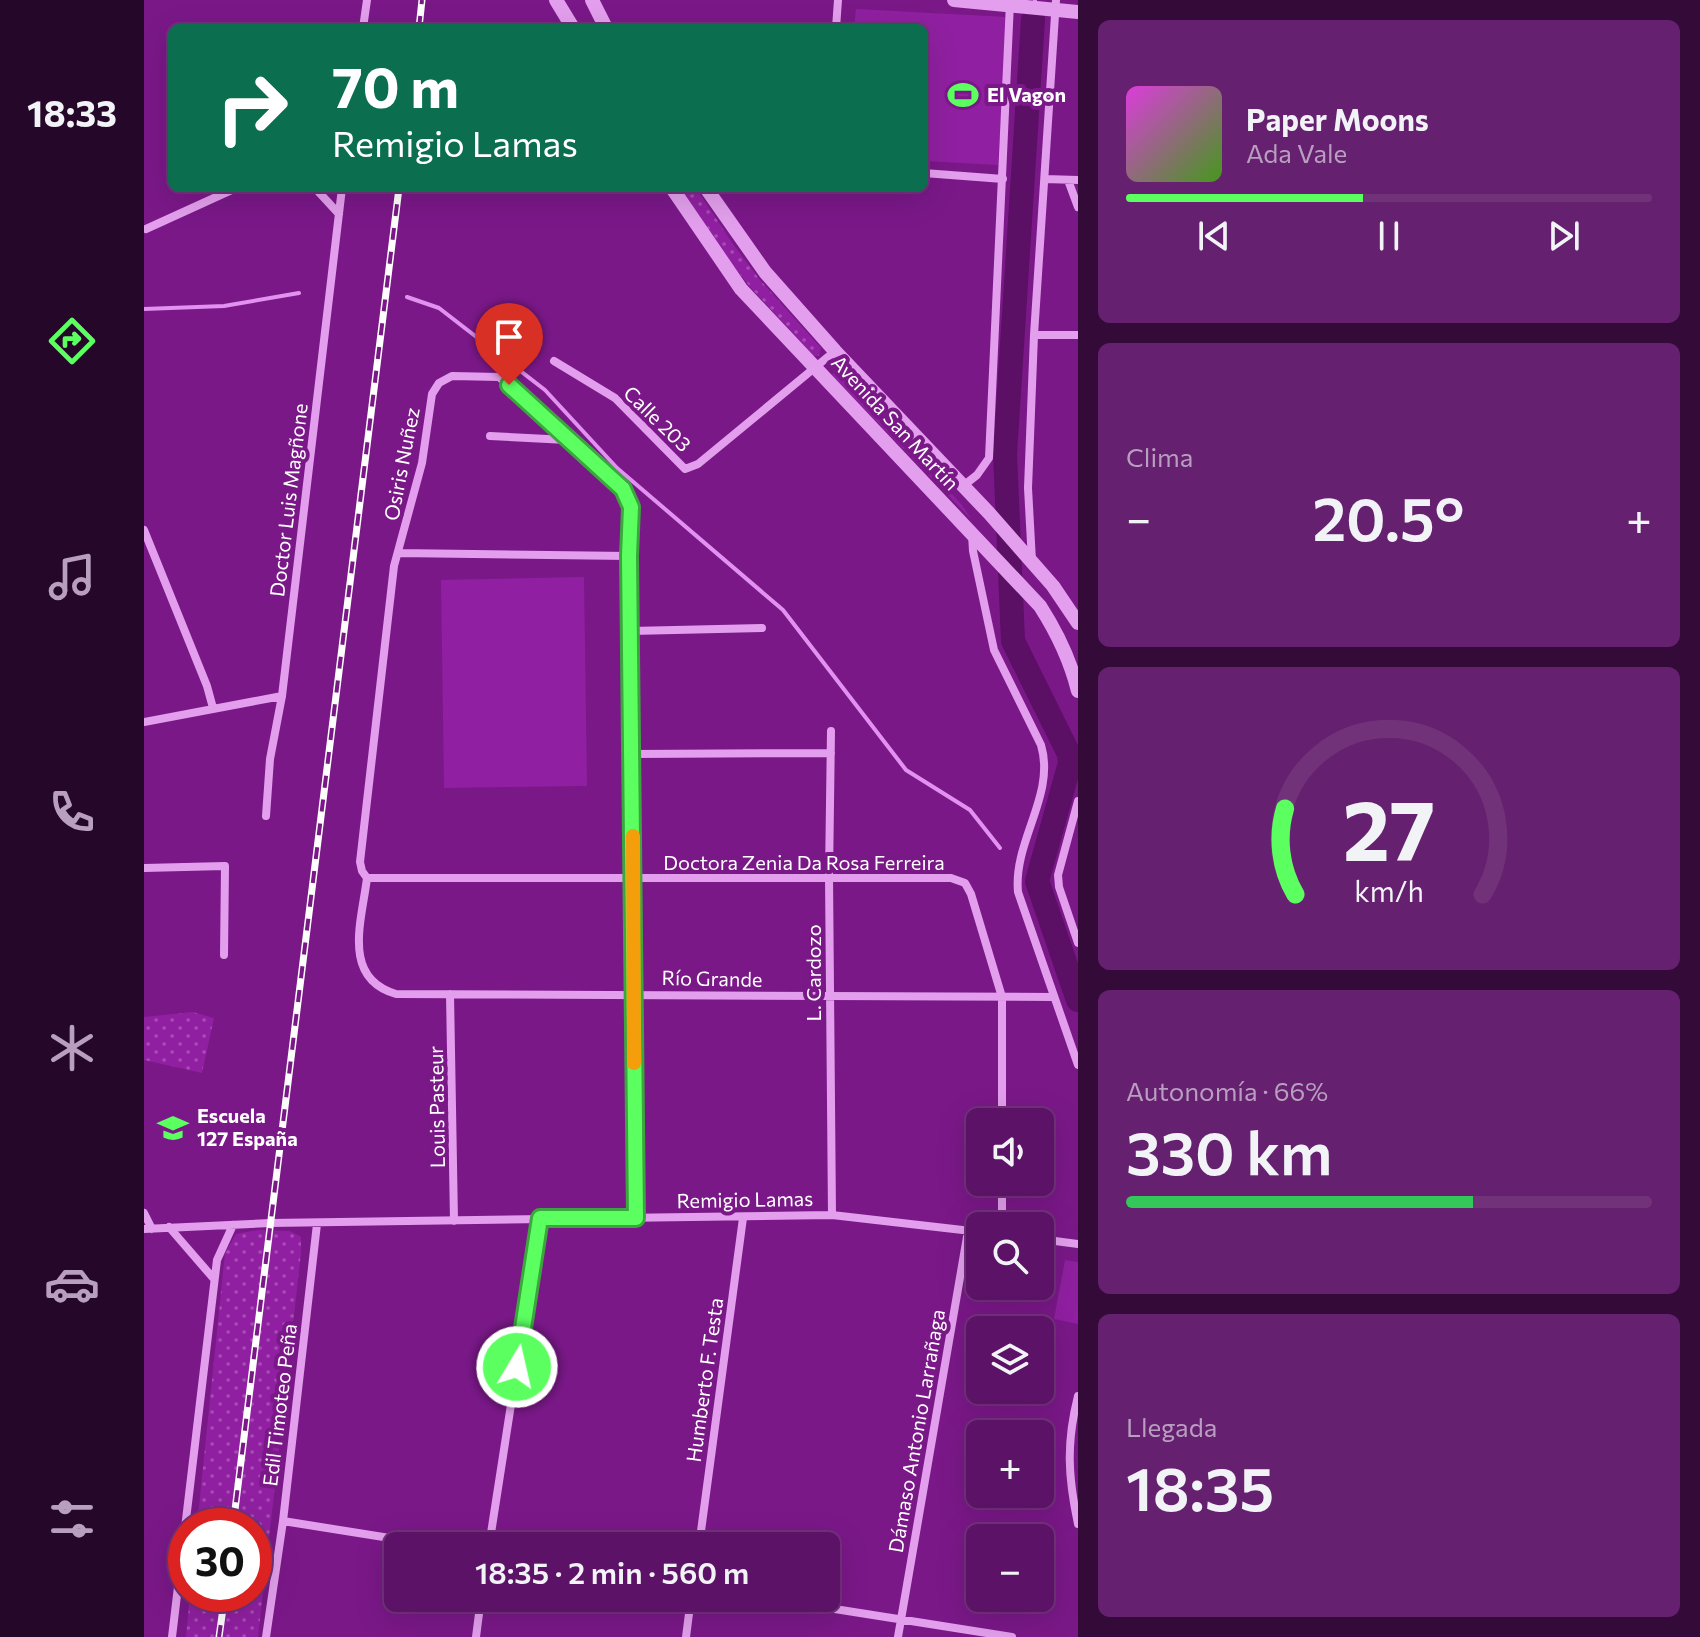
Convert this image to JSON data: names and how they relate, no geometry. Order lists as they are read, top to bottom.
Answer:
{
  "streets": {
    "street": [
      "Calle 203",
      "Avenida San Martín",
      "Osiris Nuñez",
      "Doctor Luis Magñone",
      "Doctora Zenia Da Rosa Ferreira",
      "L. Cardozo",
      "Río Grande",
      "Louis Pasteur",
      "Remigio Lamas",
      "Humberto F. Testa",
      "Edil Timoteo Peña",
      "Dámaso Antonio Larrañaga"
    ]
  },
  "crossings": [
    ["Calle 203", "Avenida San Martín"],
    ["Osiris Nuñez", "Doctora Zenia Da Rosa Ferreira"],
    ["Osiris Nuñez", "Río Grande"],
    ["Osiris Nuñez", "Remigio Lamas"],
    ["Doctora Zenia Da Rosa Ferreira", "L. Cardozo"],
    ["Doctora Zenia Da Rosa Ferreira", "Río Grande"],
    ["L. Cardozo", "Río Grande"],
    ["L. Cardozo", "Remigio Lamas"],
    ["Río Grande", "Louis Pasteur"],
    ["Louis Pasteur", "Remigio Lamas"],
    ["Remigio Lamas", "Humberto F. Testa"],
    ["Remigio Lamas", "Edil Timoteo Peña"]
  ],
  "places": {
    "sports": ["El Vagon"],
    "school or university": ["Escuela 127 España"]
  },
  "page": {
    "tabs": "18:33",
    "turn": ["70 m", "Remigio Lamas"],
    "song": ["Paper Moons", "Ada Vale"],
    "tile": [
      "Clima",
      ["Autonomía · 66%", "330 km"],
      ["Llegada", "18:35"]
    ],
    "heat": ["−", "20.5°", "+"],
    "map_buttons": ["+", "−"],
    "limit": "30",
    "trip": "18:35 · 2 min · 560 m",
    "gauge": ["27", "km/h"]
  }
}
